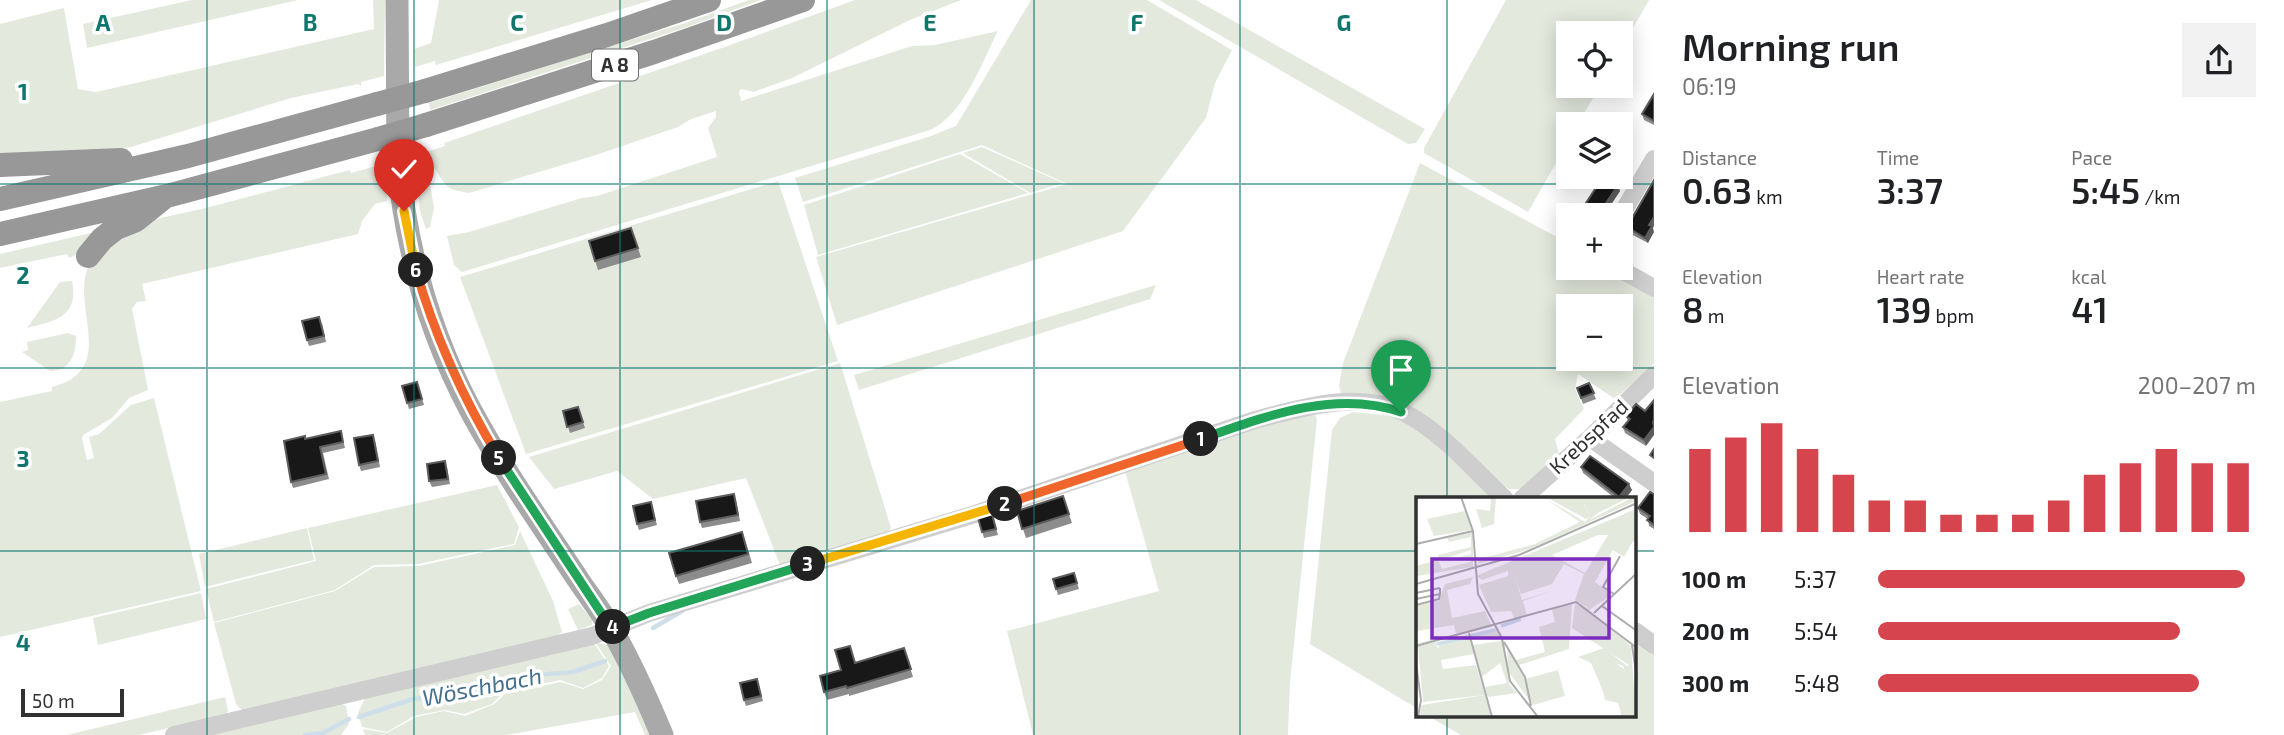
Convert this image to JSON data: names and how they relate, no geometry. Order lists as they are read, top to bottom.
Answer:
{
  "streets": {
    "highway": ["A 8"],
    "street": ["Krebspfad"]
  },
  "water": ["Wöschbach"],
  "scale_bar": "50 m",
  "page": {
    "heading": ["Morning run", "06:19"],
    "map_buttons": ["+", "−"],
    "stats": [
      ["Distance", "0.63 km"],
      ["Time", "3:37"],
      ["Pace", "5:45 /km"],
      ["Elevation", "8 m"],
      ["Heart rate", "139 bpm"],
      ["kcal", "41"]
    ],
    "pins": [
      "6",
      "1",
      "5",
      "2",
      "3",
      "4"
    ],
    "chart": ["Elevation", "200–207 m"],
    "list": [
      {
        "name": "100 m",
        "note": "5:37"
      },
      {
        "name": "200 m",
        "note": "5:54"
      },
      {
        "name": "300 m",
        "note": "5:48"
      }
    ],
    "scale": "50 m"
  },
  "grid": {
    "columns": [
      "A",
      "B",
      "C",
      "D",
      "E",
      "F",
      "G"
    ],
    "rows": [
      "1",
      "2",
      "3",
      "4"
    ]
  }
}
